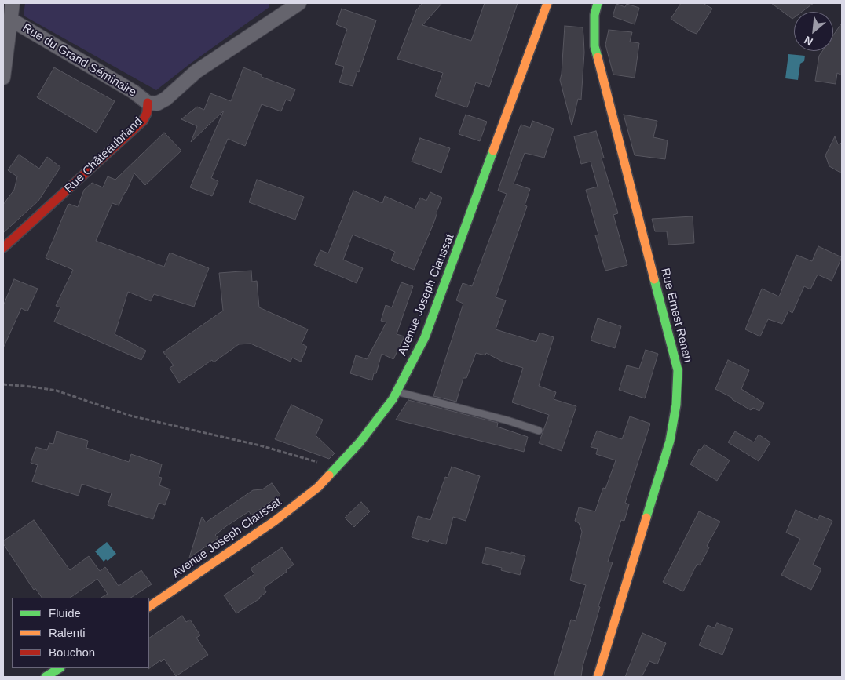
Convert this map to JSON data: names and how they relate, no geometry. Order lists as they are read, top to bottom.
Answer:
{
  "streets": {
    "street": [
      "Rue du Grand Séminaire",
      "Rue Châteaubriand",
      "Avenue Joseph Claussat",
      "Rue Ernest Renan"
    ]
  },
  "crossings": [
    ["Rue du Grand Séminaire", "Rue Châteaubriand"]
  ],
  "legend": ["Fluide", "Ralenti", "Bouchon"],
  "north": "bottom left"
}
